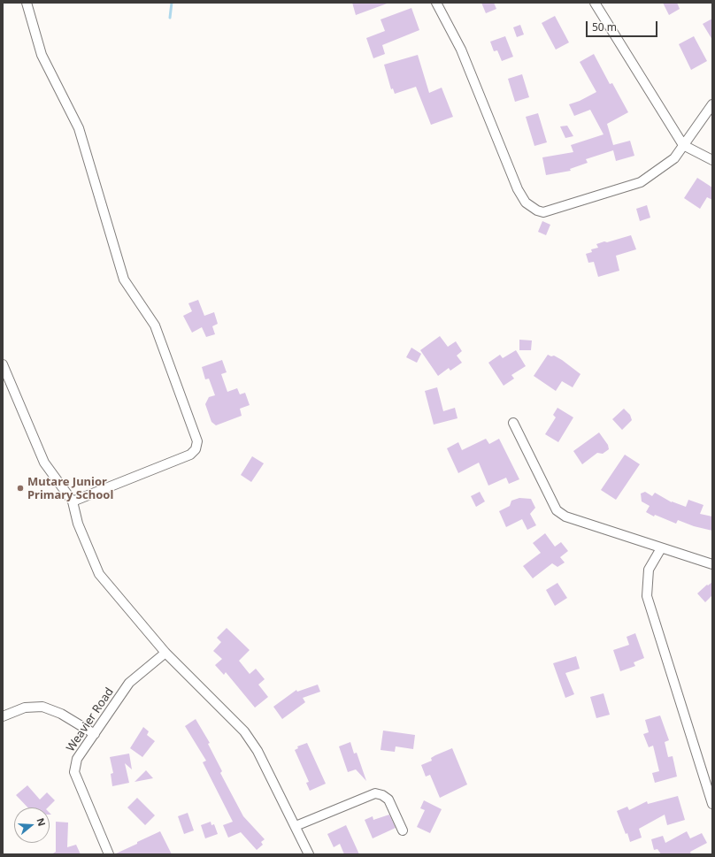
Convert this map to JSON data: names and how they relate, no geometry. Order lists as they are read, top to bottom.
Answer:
{
  "streets": {
    "street": ["Weavier Road"]
  },
  "places": ["Mutare Junior Primary School"],
  "scale_bar": "50 m",
  "north": "right"
}
